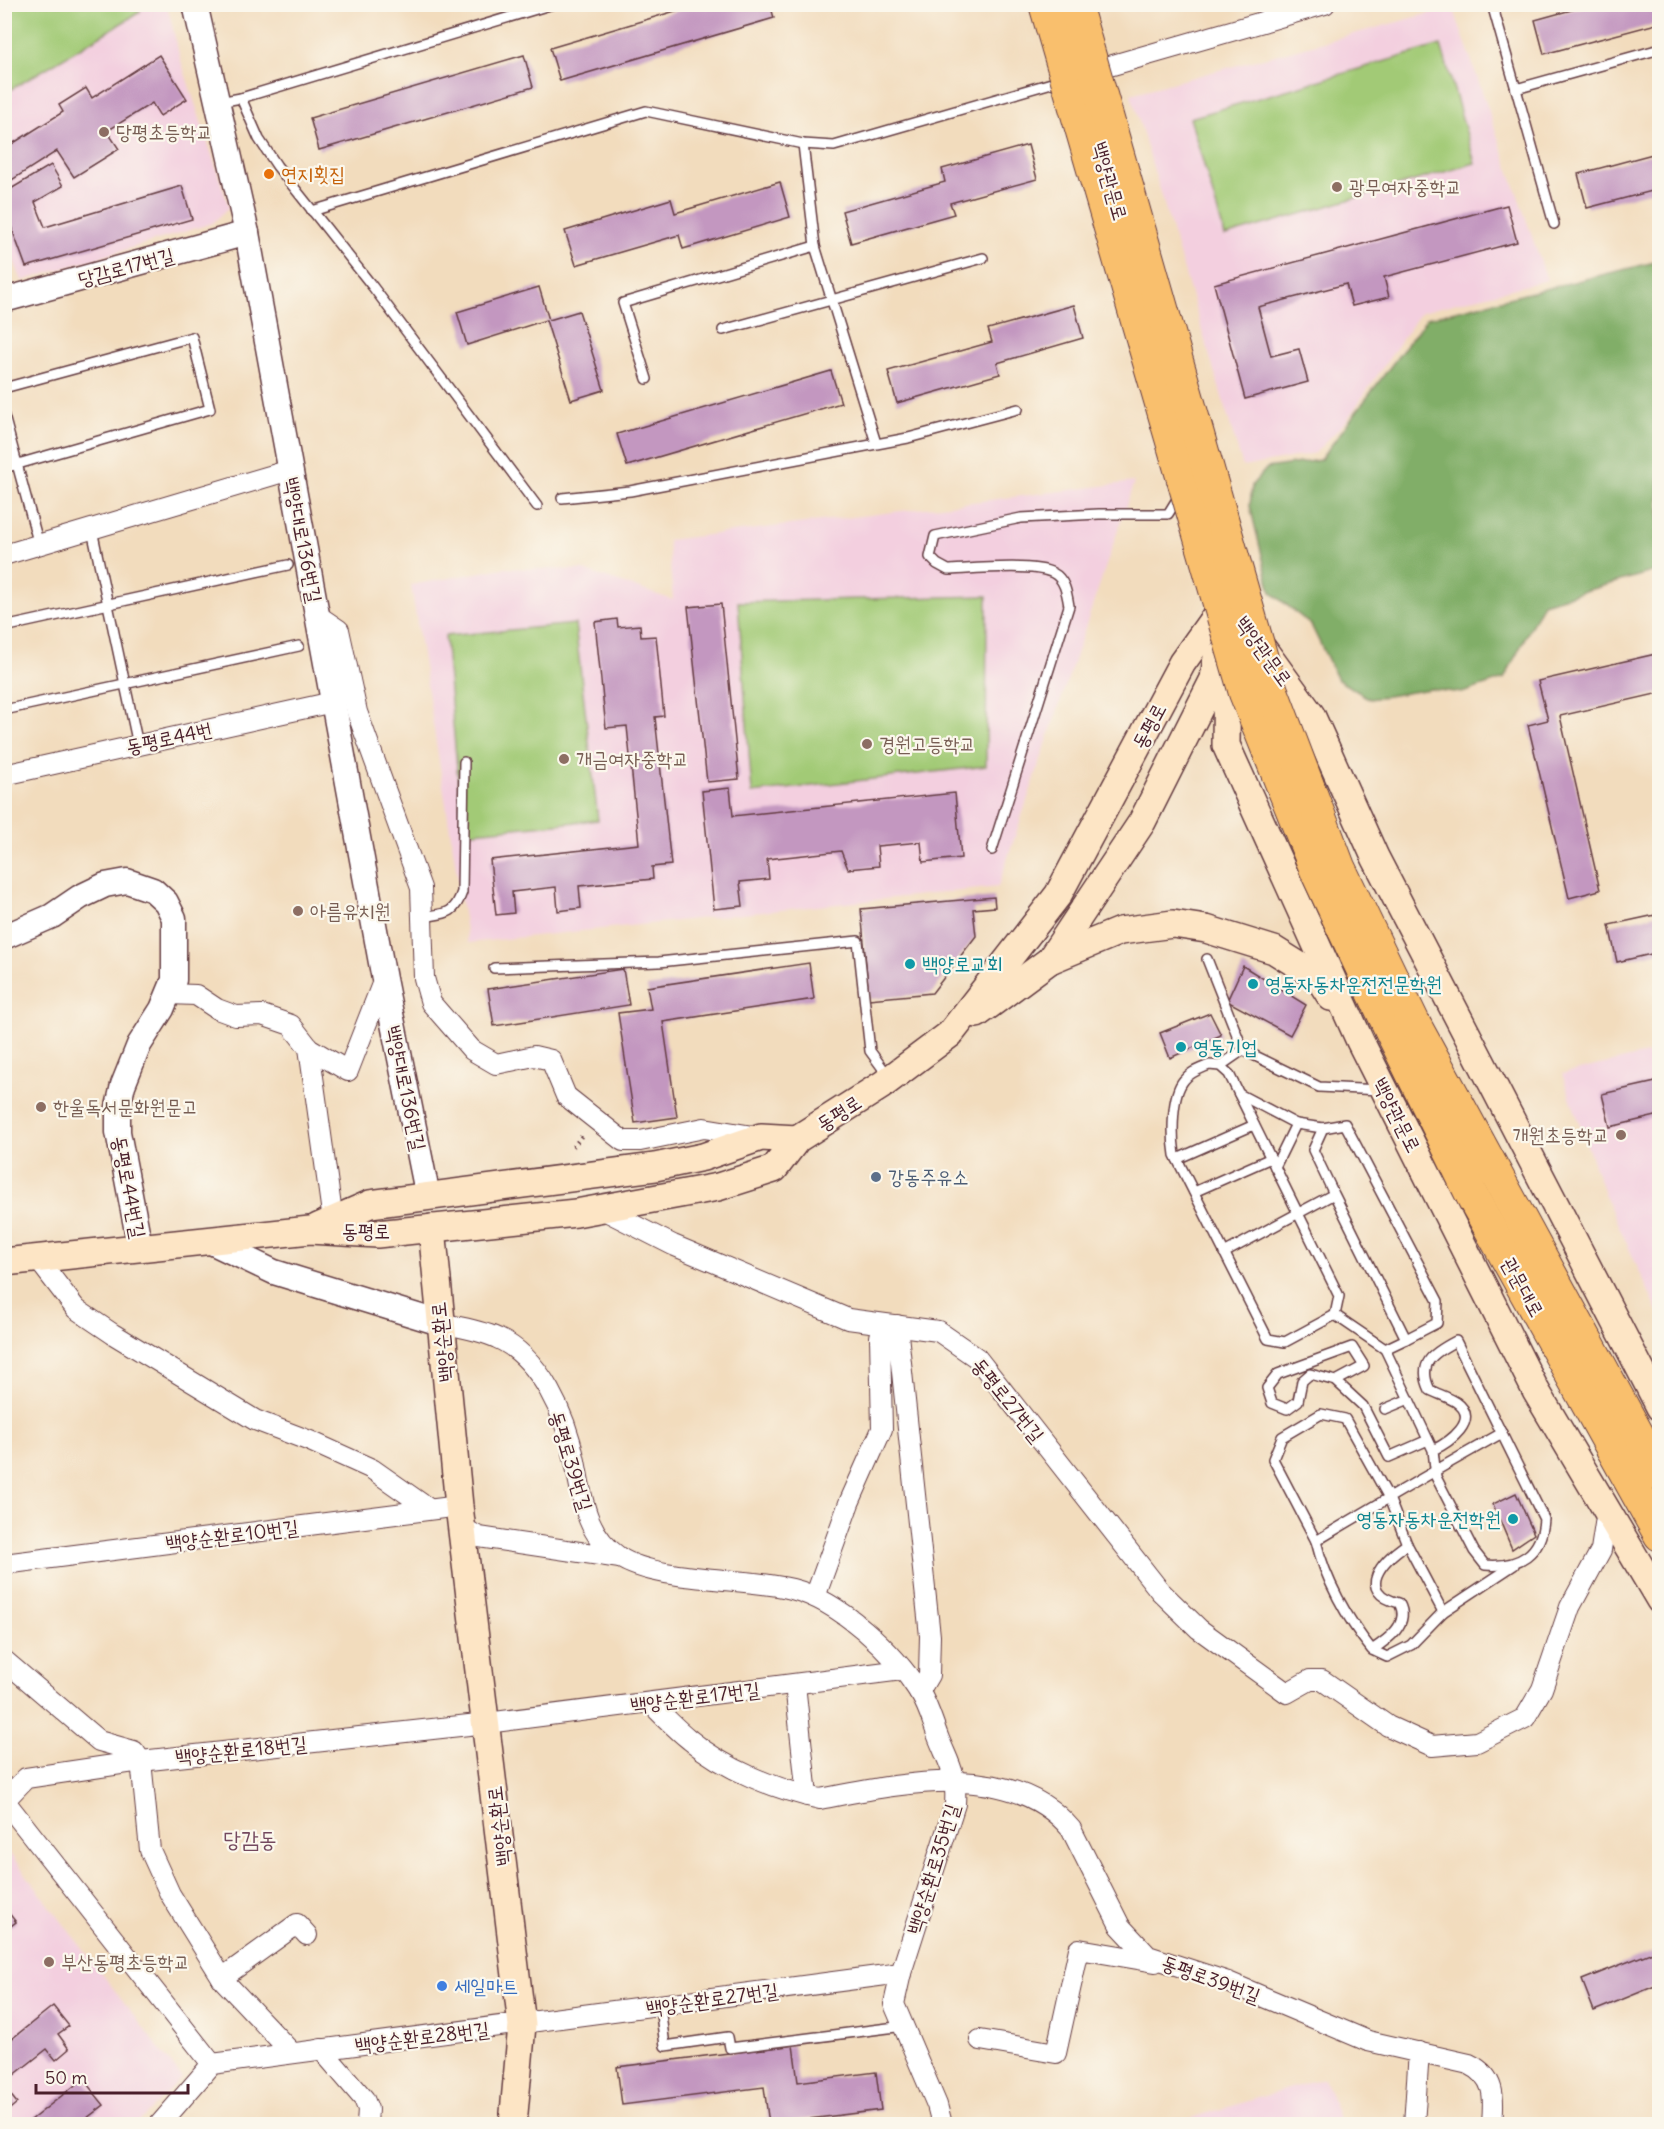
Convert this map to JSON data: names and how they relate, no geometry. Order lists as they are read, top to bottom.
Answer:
{
  "streets": {
    "highway": ["관문대로"],
    "main road": ["백양관문로", "동평로", "백양순환로"],
    "street": [
      "당감로17번길",
      "백양대로136번길",
      "동평로44번",
      "동평로44번길",
      "동평로27번길",
      "동평로39번길",
      "백양순환로10번길",
      "백양순환로17번길",
      "백양순환로18번길",
      "백양순환로35번길",
      "백양순환로27번길",
      "백양순환로28번길"
    ]
  },
  "crossings": [
    ["백양관문로", "동평로"],
    ["백양관문로", "동평로27번길"],
    ["당감로17번길", "백양대로136번길"],
    ["백양대로136번길", "동평로"],
    ["백양대로136번길", "동평로44번"],
    ["동평로", "동평로44번길"],
    ["동평로", "백양순환로"],
    ["동평로", "동평로27번길"],
    ["동평로", "동평로39번길"],
    ["백양순환로", "동평로39번길"],
    ["백양순환로", "백양순환로10번길"],
    ["백양순환로", "백양순환로17번길"],
    ["백양순환로", "백양순환로18번길"],
    ["백양순환로", "백양순환로27번길"],
    ["백양순환로", "백양순환로28번길"],
    ["동평로39번길", "백양순환로17번길"],
    ["동평로39번길", "백양순환로35번길"],
    ["백양순환로17번길", "백양순환로18번길"],
    ["백양순환로35번길", "백양순환로27번길"],
    ["백양순환로27번길", "백양순환로28번길"]
  ],
  "districts": ["당감동"],
  "places": [
    "당평초등학교",
    "연지횟집",
    "광무여자중학교",
    "경원고등학교",
    "개금여자중학교",
    "아름유치원",
    "백양로교회",
    "영동자동차운전전문학원",
    "영동기업",
    "한울독서문화원문고",
    "개원초등학교",
    "강동주유소",
    "영동자동차운전학원",
    "부산동평초등학교",
    "세일마트"
  ],
  "scale_bar": "50 m"
}
